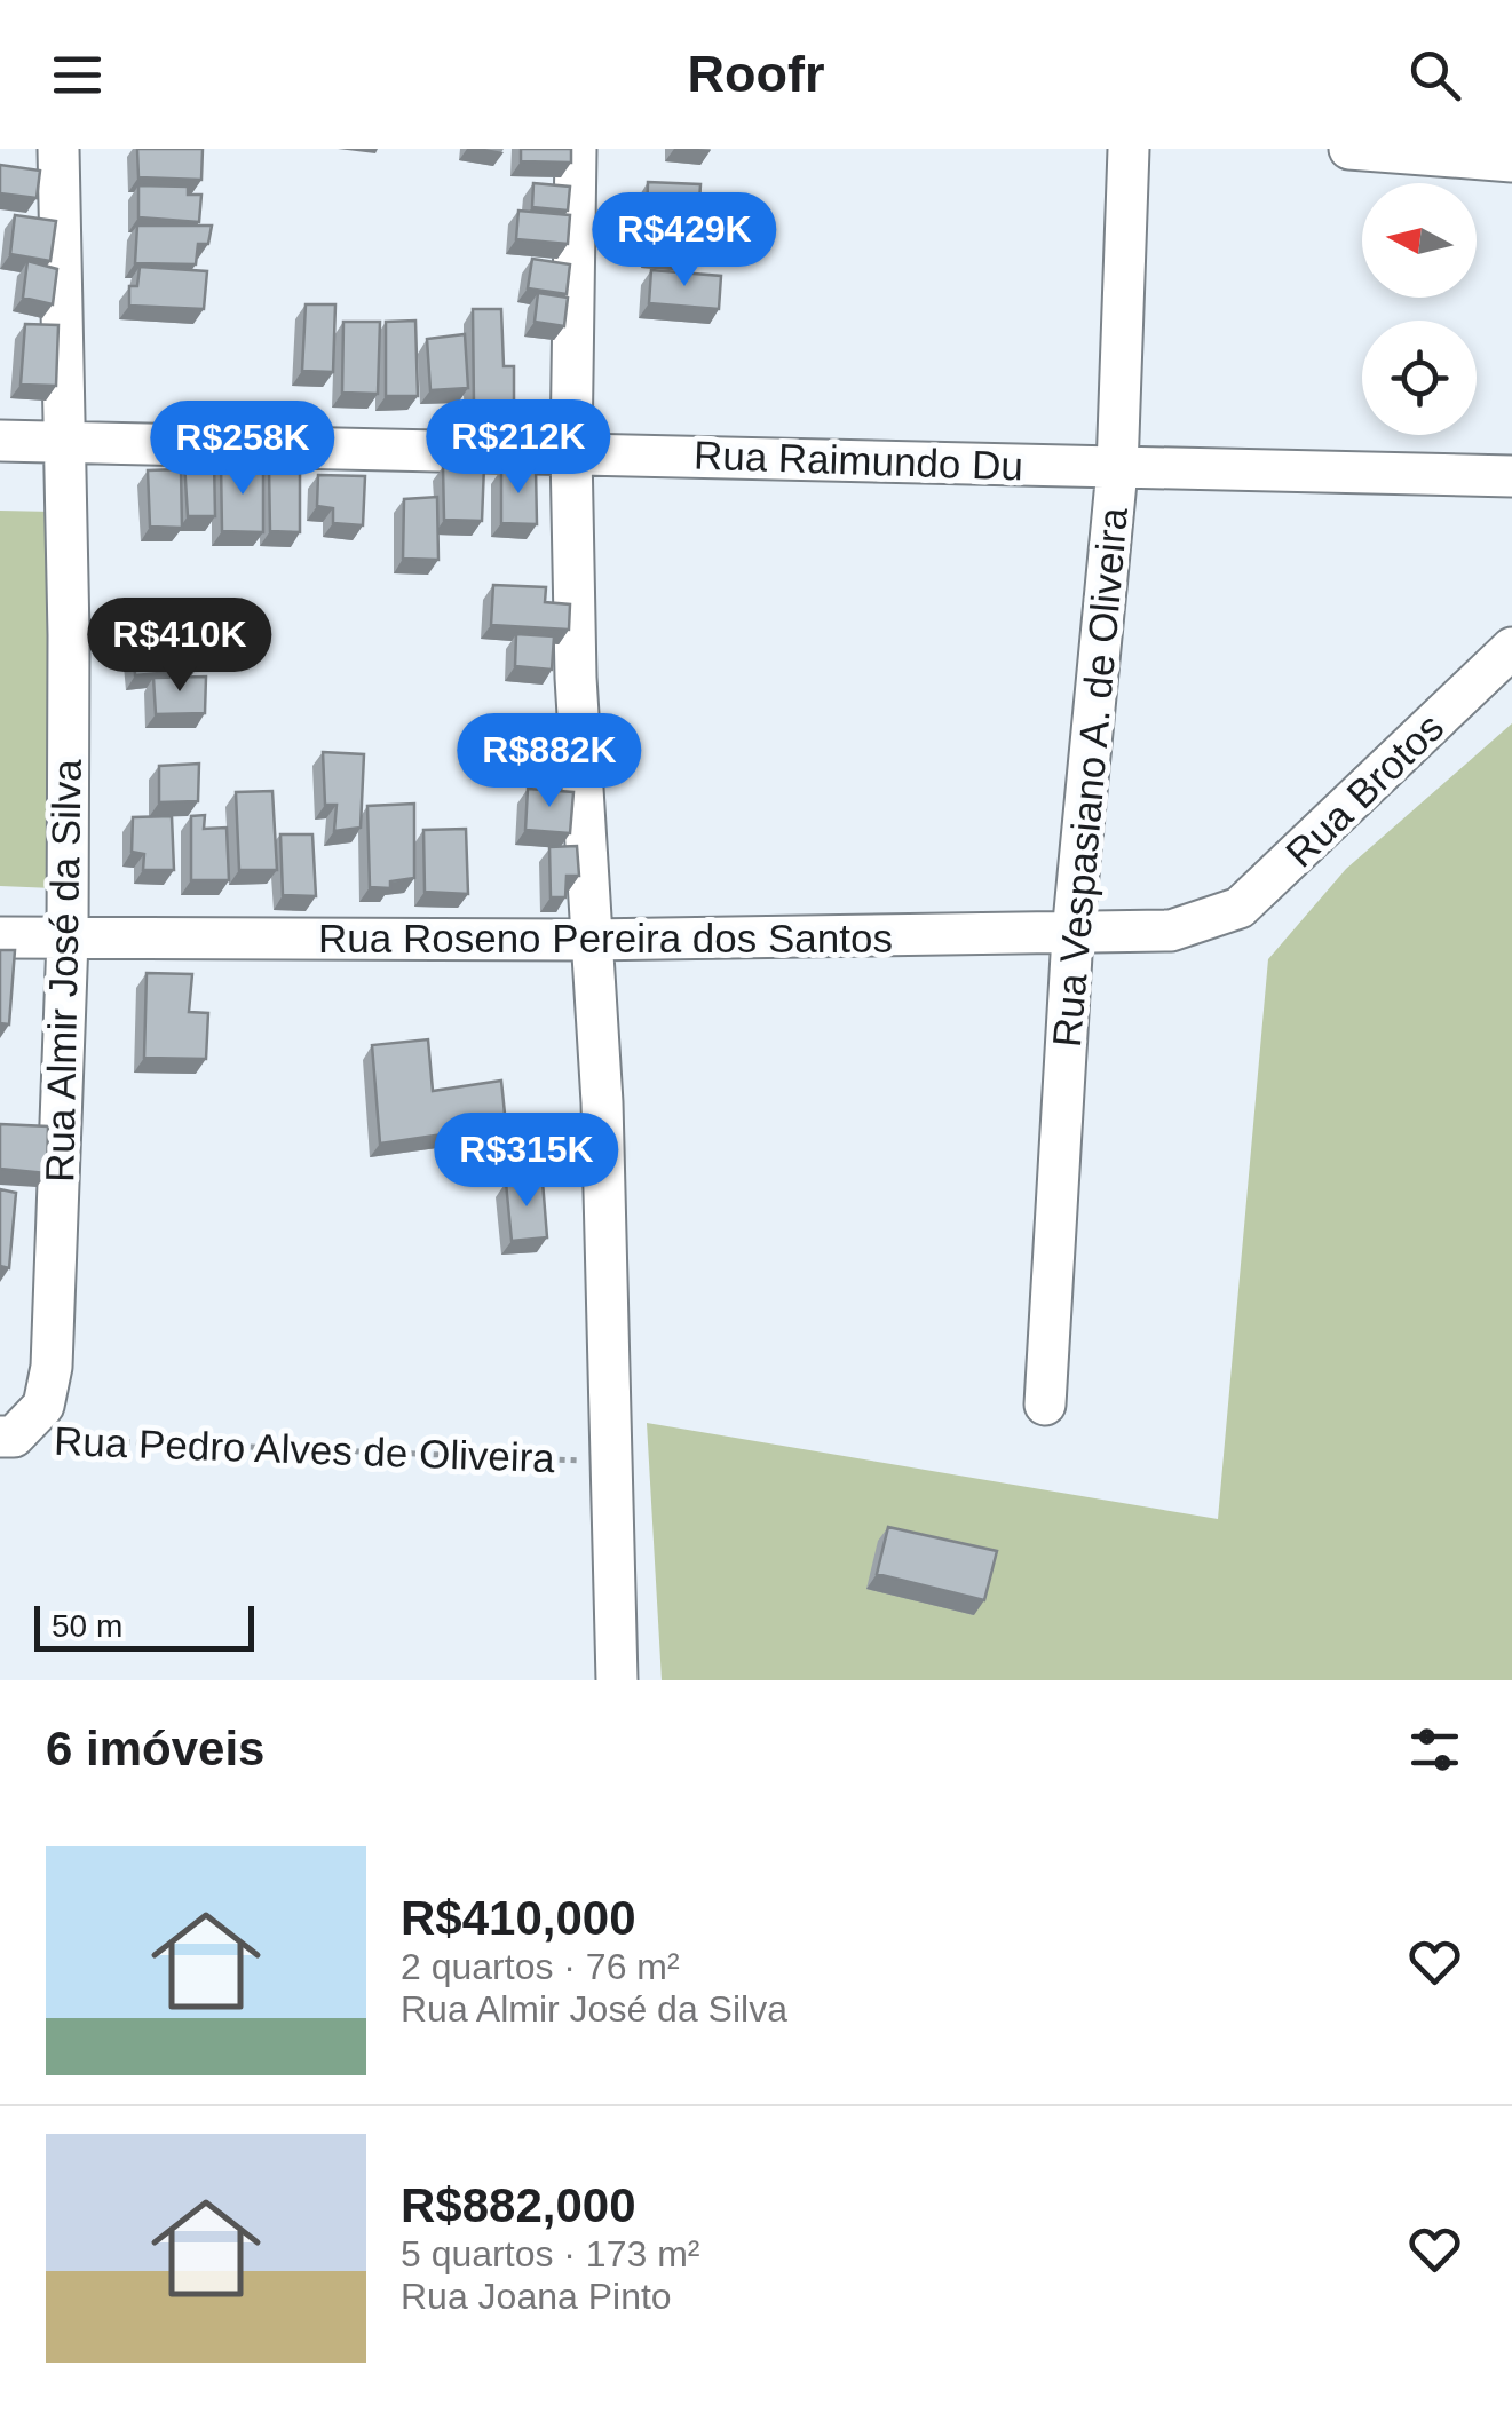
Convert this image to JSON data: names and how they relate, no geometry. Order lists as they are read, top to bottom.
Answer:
{
  "streets": {
    "street": [
      "Rua Raimundo Du",
      "Rua Vespasiano A. de Oliveira",
      "Rua Brotos",
      "Rua Roseno Pereira dos Santos",
      "Rua Almir José da Silva"
    ],
    "path": ["Rua Pedro Alves de Oliveira"]
  },
  "crossings": [
    ["Rua Raimundo Du", "Rua Vespasiano A. de Oliveira"],
    ["Rua Raimundo Du", "Rua Almir José da Silva"],
    ["Rua Vespasiano A. de Oliveira", "Rua Roseno Pereira dos Santos"],
    ["Rua Brotos", "Rua Roseno Pereira dos Santos"],
    ["Rua Roseno Pereira dos Santos", "Rua Almir José da Silva"],
    ["Rua Almir José da Silva", "Rua Pedro Alves de Oliveira"]
  ],
  "scale_bar": "50 m",
  "north": "left",
  "page": {
    "header": "Roofr",
    "price": [
      "R$429K",
      "R$212K",
      "R$258K",
      "R$410K",
      "R$882K",
      "R$315K"
    ],
    "scale": "50 m",
    "heading": "6 imóveis",
    "list": [
      {
        "name": "R$410,000",
        "note": "2 quartos · 76 m² · Rua Almir José da Silva"
      },
      {
        "name": "R$882,000",
        "note": "5 quartos · 173 m² · Rua Joana Pinto"
      }
    ]
  }
}
